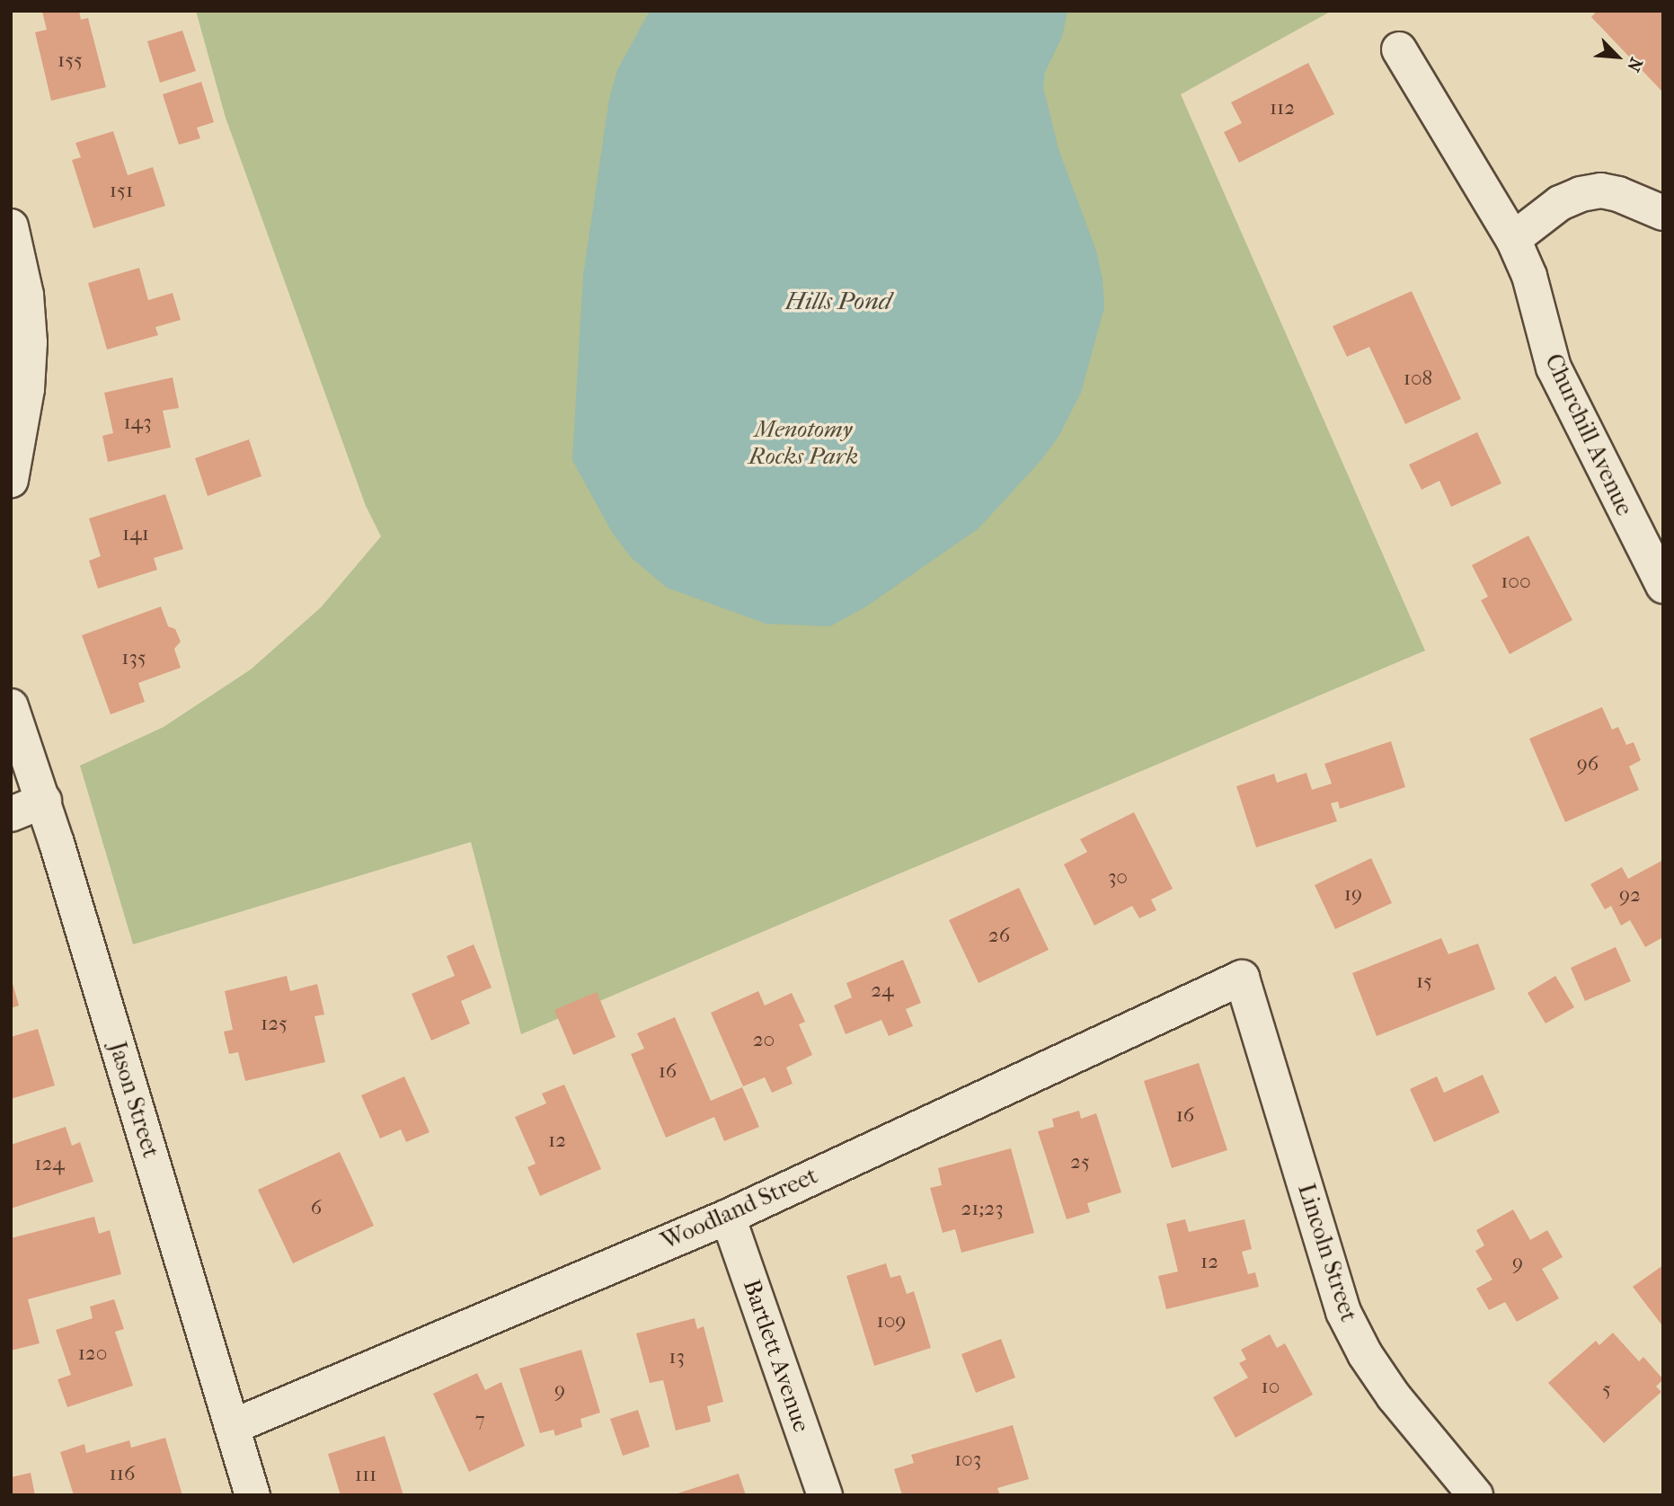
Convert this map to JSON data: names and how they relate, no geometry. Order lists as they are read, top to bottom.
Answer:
{
  "streets": {
    "street": [
      "Churchill Avenue",
      "Jason Street",
      "Woodland Street",
      "Lincoln Street",
      "Bartlett Avenue"
    ]
  },
  "crossings": [
    ["Jason Street", "Woodland Street"],
    ["Woodland Street", "Lincoln Street"],
    ["Woodland Street", "Bartlett Avenue"]
  ],
  "water": ["Hills Pond"],
  "parks": ["Menotomy Rocks Park"],
  "house_numbers": [
    "155",
    "112",
    "151",
    "108",
    "143",
    "141",
    "100",
    "135",
    "96",
    "30",
    "19",
    "92",
    "26",
    "15",
    "24",
    "125",
    "20",
    "16",
    "16",
    "12",
    "25",
    "124",
    "6",
    "21;23",
    "12",
    "9",
    "109",
    "120",
    "13",
    "10",
    "5",
    "9",
    "7",
    "103",
    "116",
    "111"
  ],
  "north": "bottom right"
}
